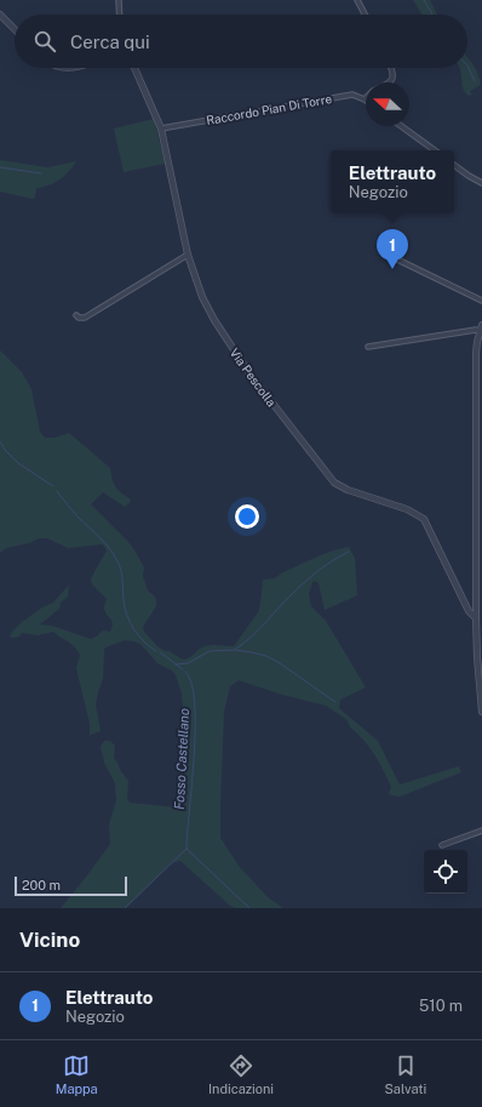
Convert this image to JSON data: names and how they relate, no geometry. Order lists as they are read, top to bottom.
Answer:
{
  "streets": {
    "street": ["Raccordo Pian Di Torre", "Via Pescolla"]
  },
  "crossings": [
    ["Raccordo Pian Di Torre", "Via Pescolla"]
  ],
  "water": ["Fosso Castellano"],
  "scale_bar": "200 m",
  "north": "left",
  "page": {
    "search": "Cerca qui",
    "popup": ["Elettrauto", "Negozio"],
    "pins": "1",
    "scale": "200 m",
    "heading": "Vicino",
    "list": [
      {
        "mark": "1",
        "name": "Elettrauto",
        "note": "Negozio",
        "value": "510 m"
      }
    ],
    "nav": ["Mappa", "Indicazioni", "Salvati"]
  }
}
